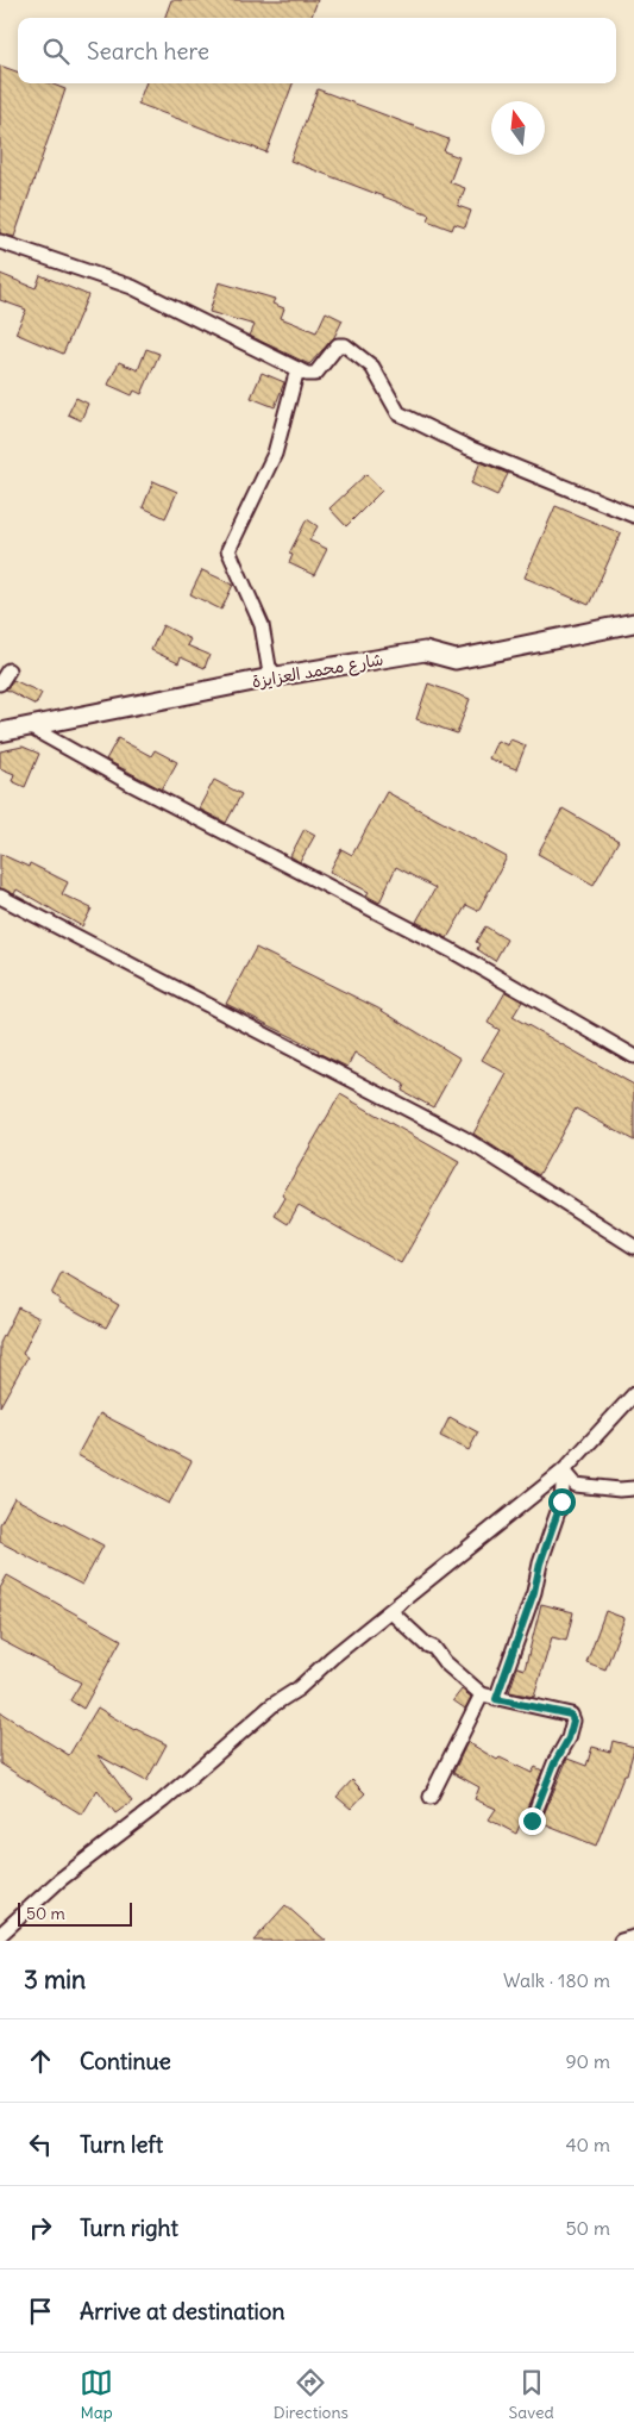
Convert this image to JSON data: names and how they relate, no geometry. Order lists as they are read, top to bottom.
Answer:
{
  "streets": {
    "main road": ["شارع محمد العزايزة"]
  },
  "scale_bar": "50 m",
  "north": "top",
  "page": {
    "search": "Search here",
    "scale": "50 m",
    "heading": ["3 min", "Walk · 180 m"],
    "list": [
      ["Continue", "90 m"],
      ["Turn left", "40 m"],
      ["Turn right", "50 m"],
      "Arrive at destination"
    ],
    "nav": ["Map", "Directions", "Saved"]
  }
}
